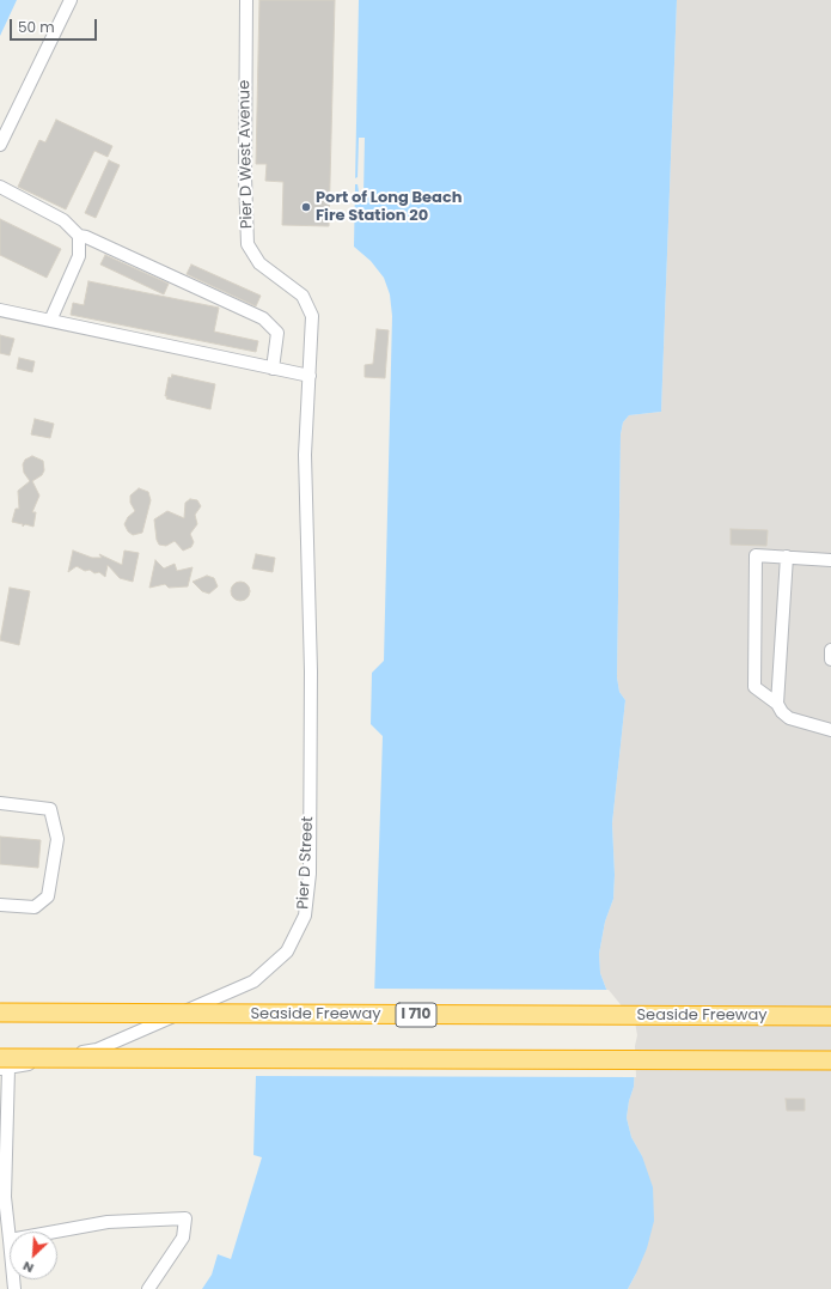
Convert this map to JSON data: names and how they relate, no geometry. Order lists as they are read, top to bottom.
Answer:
{
  "streets": {
    "highway": ["Seaside Freeway", "I 710"],
    "street": ["Pier D West Avenue", "Pier D Street"]
  },
  "crossings": [
    ["Pier D West Avenue", "Pier D Street"]
  ],
  "places": ["Port of Long Beach Fire Station 20"],
  "scale_bar": "50 m",
  "north": "bottom left"
}
